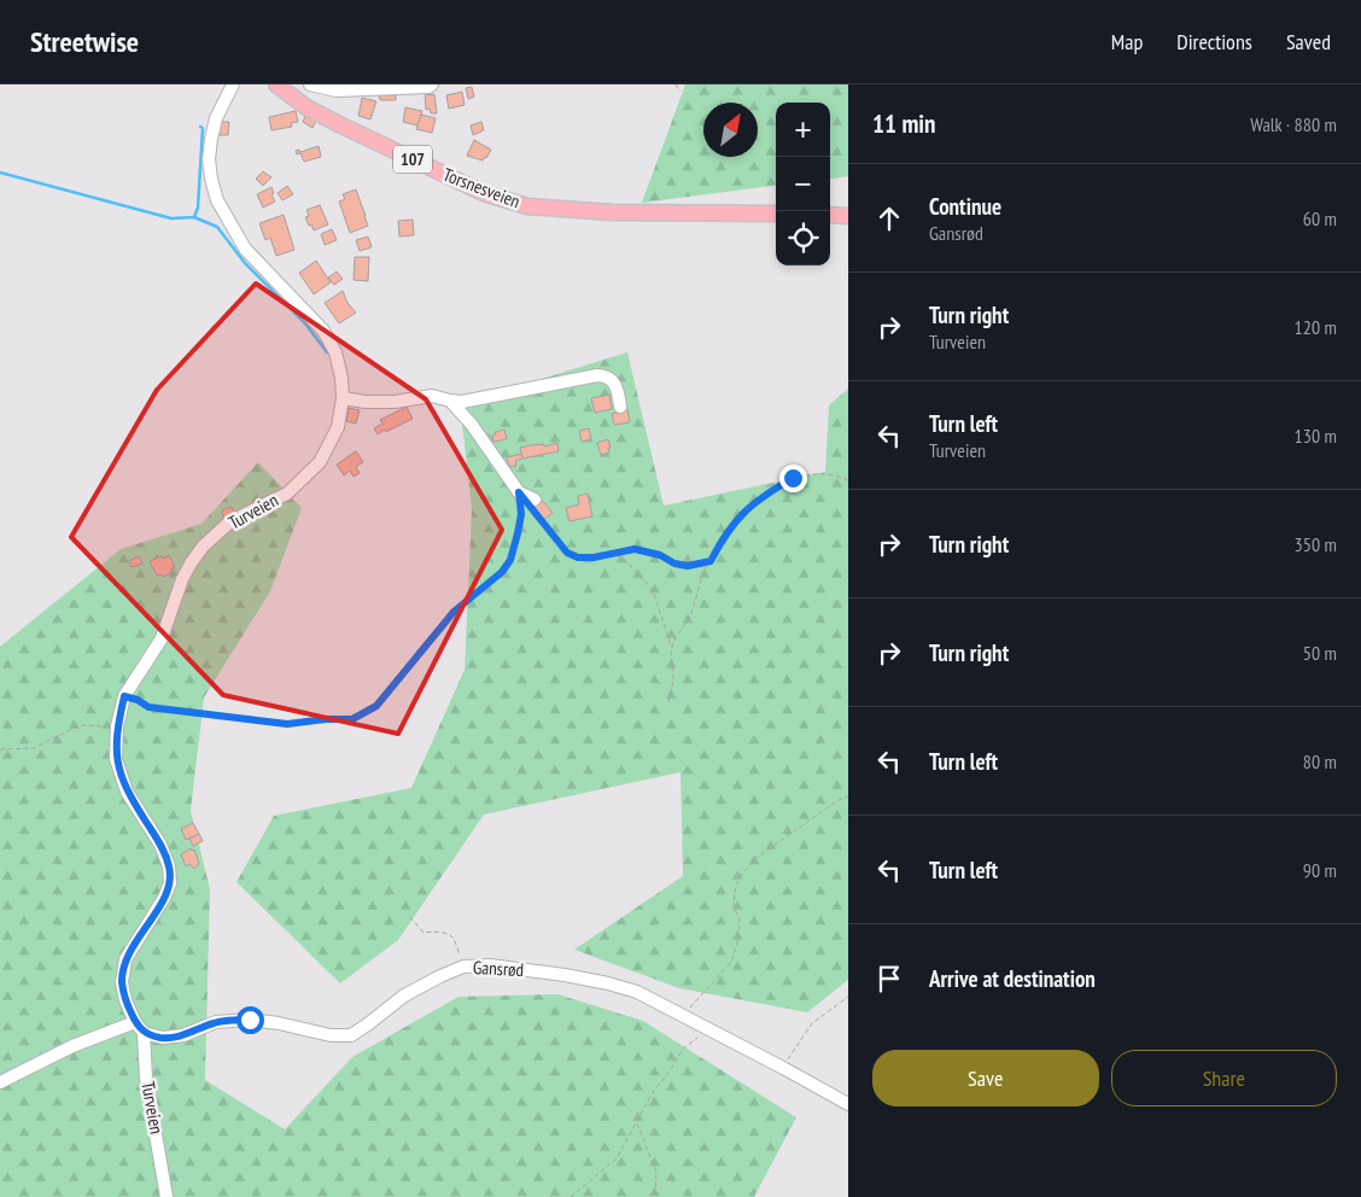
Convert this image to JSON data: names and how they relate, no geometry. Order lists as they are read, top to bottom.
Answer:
{
  "streets": {
    "main road": ["107", "Torsnesveien"],
    "street": ["Turveien", "Gansrød"]
  },
  "crossings": [
    ["Turveien", "Gansrød"]
  ],
  "north": "top right",
  "page": {
    "header": "Streetwise",
    "nav": ["Map", "Directions", "Saved"],
    "heading": ["11 min", "Walk · 880 m"],
    "map_buttons": ["+", "−"],
    "list": [
      ["Continue", "Gansrød", "60 m"],
      ["Turn right", "Turveien", "120 m"],
      ["Turn left", "Turveien", "130 m"],
      ["Turn right", "350 m"],
      ["Turn right", "50 m"],
      ["Turn left", "80 m"],
      ["Turn left", "90 m"],
      "Arrive at destination"
    ],
    "buttons": ["Save", "Share"]
  }
}
